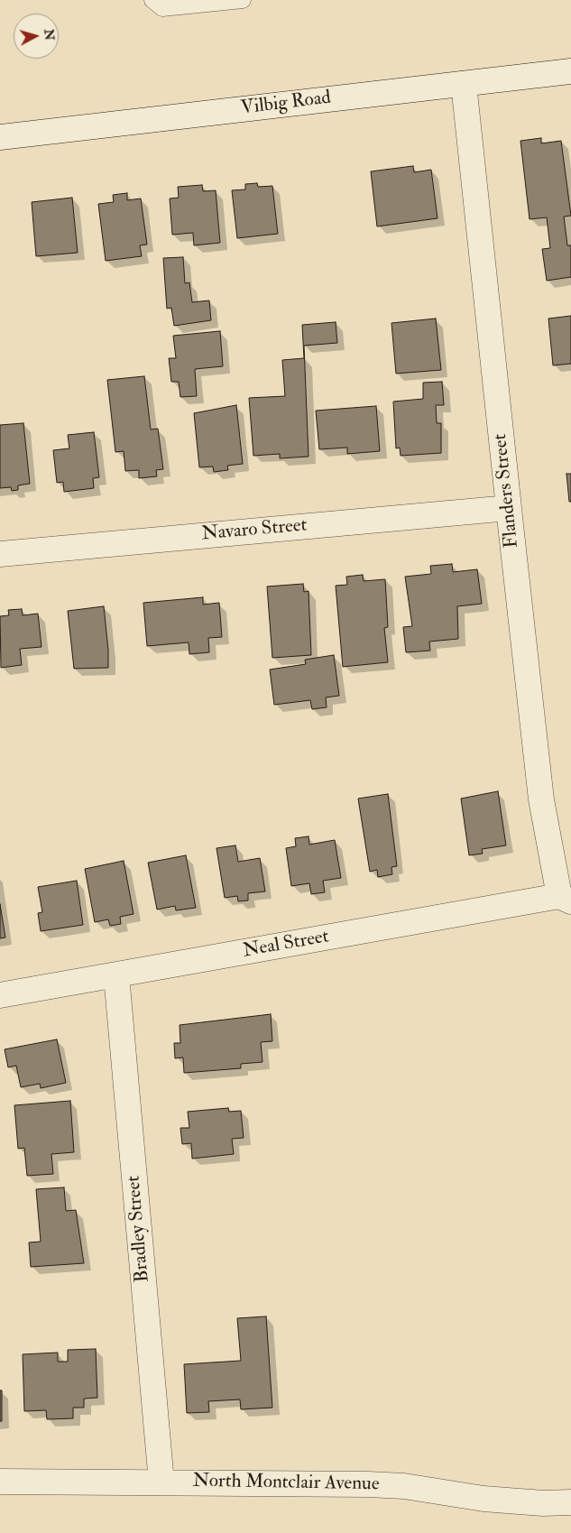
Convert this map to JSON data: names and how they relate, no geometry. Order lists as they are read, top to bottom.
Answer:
{
  "streets": {
    "street": [
      "Vilbig Road",
      "Flanders Street",
      "Navaro Street",
      "Neal Street",
      "Bradley Street",
      "North Montclair Avenue"
    ]
  },
  "crossings": [
    ["Vilbig Road", "Flanders Street"],
    ["Flanders Street", "Navaro Street"],
    ["Flanders Street", "Neal Street"],
    ["Neal Street", "Bradley Street"],
    ["Bradley Street", "North Montclair Avenue"]
  ],
  "north": "right"
}
